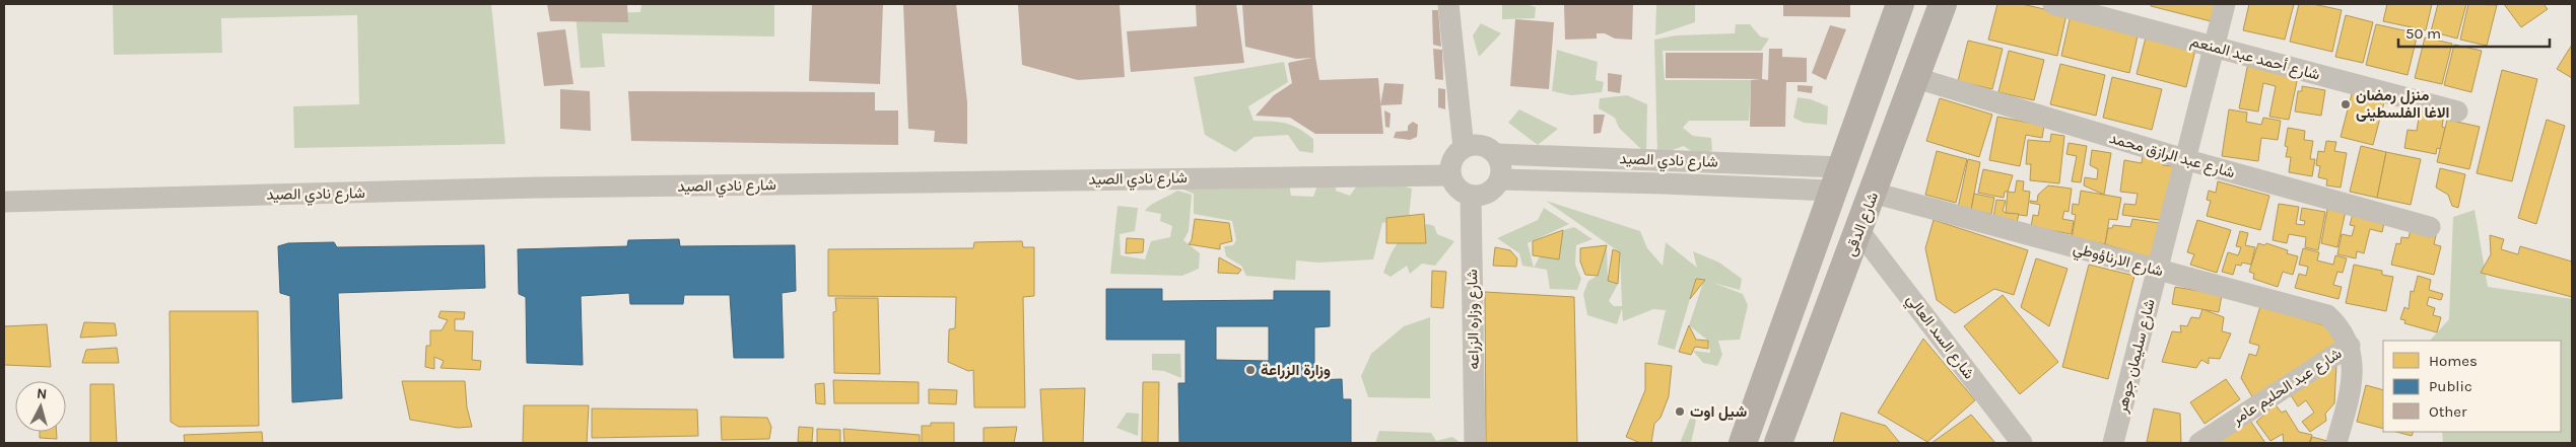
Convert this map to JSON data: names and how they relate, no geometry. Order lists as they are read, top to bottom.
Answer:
{
  "streets": {
    "main road": ["شارع الدقى"],
    "street": [
      "شارع أحمد عبد المنعم",
      "شارع عبد الرازق محمد",
      "شارع نادي الصيد",
      "شارع الارناؤوطي",
      "شارع وزاره الزراعه",
      "شارع السد العالي",
      "شارع سليمان جوهر",
      "شارع عبد الحليم عامر"
    ]
  },
  "crossings": [
    ["شارع أحمد عبد المنعم", "شارع سليمان جوهر"],
    ["شارع عبد الرازق محمد", "شارع الدقى"],
    ["شارع عبد الرازق محمد", "شارع سليمان جوهر"],
    ["شارع نادي الصيد", "شارع وزاره الزراعه"],
    ["شارع الدقى", "شارع الارناؤوطي"],
    ["شارع الدقى", "شارع السد العالي"],
    ["شارع الارناؤوطي", "شارع سليمان جوهر"],
    ["شارع الارناؤوطي", "شارع عبد الحليم عامر"]
  ],
  "places": ["منزل رمضان الاغا الفلسطينى", "وزارة الزراعة", "شيل اوت"],
  "legend": ["Homes", "Public", "Other"],
  "scale_bar": "50 m",
  "north": "top"
}
